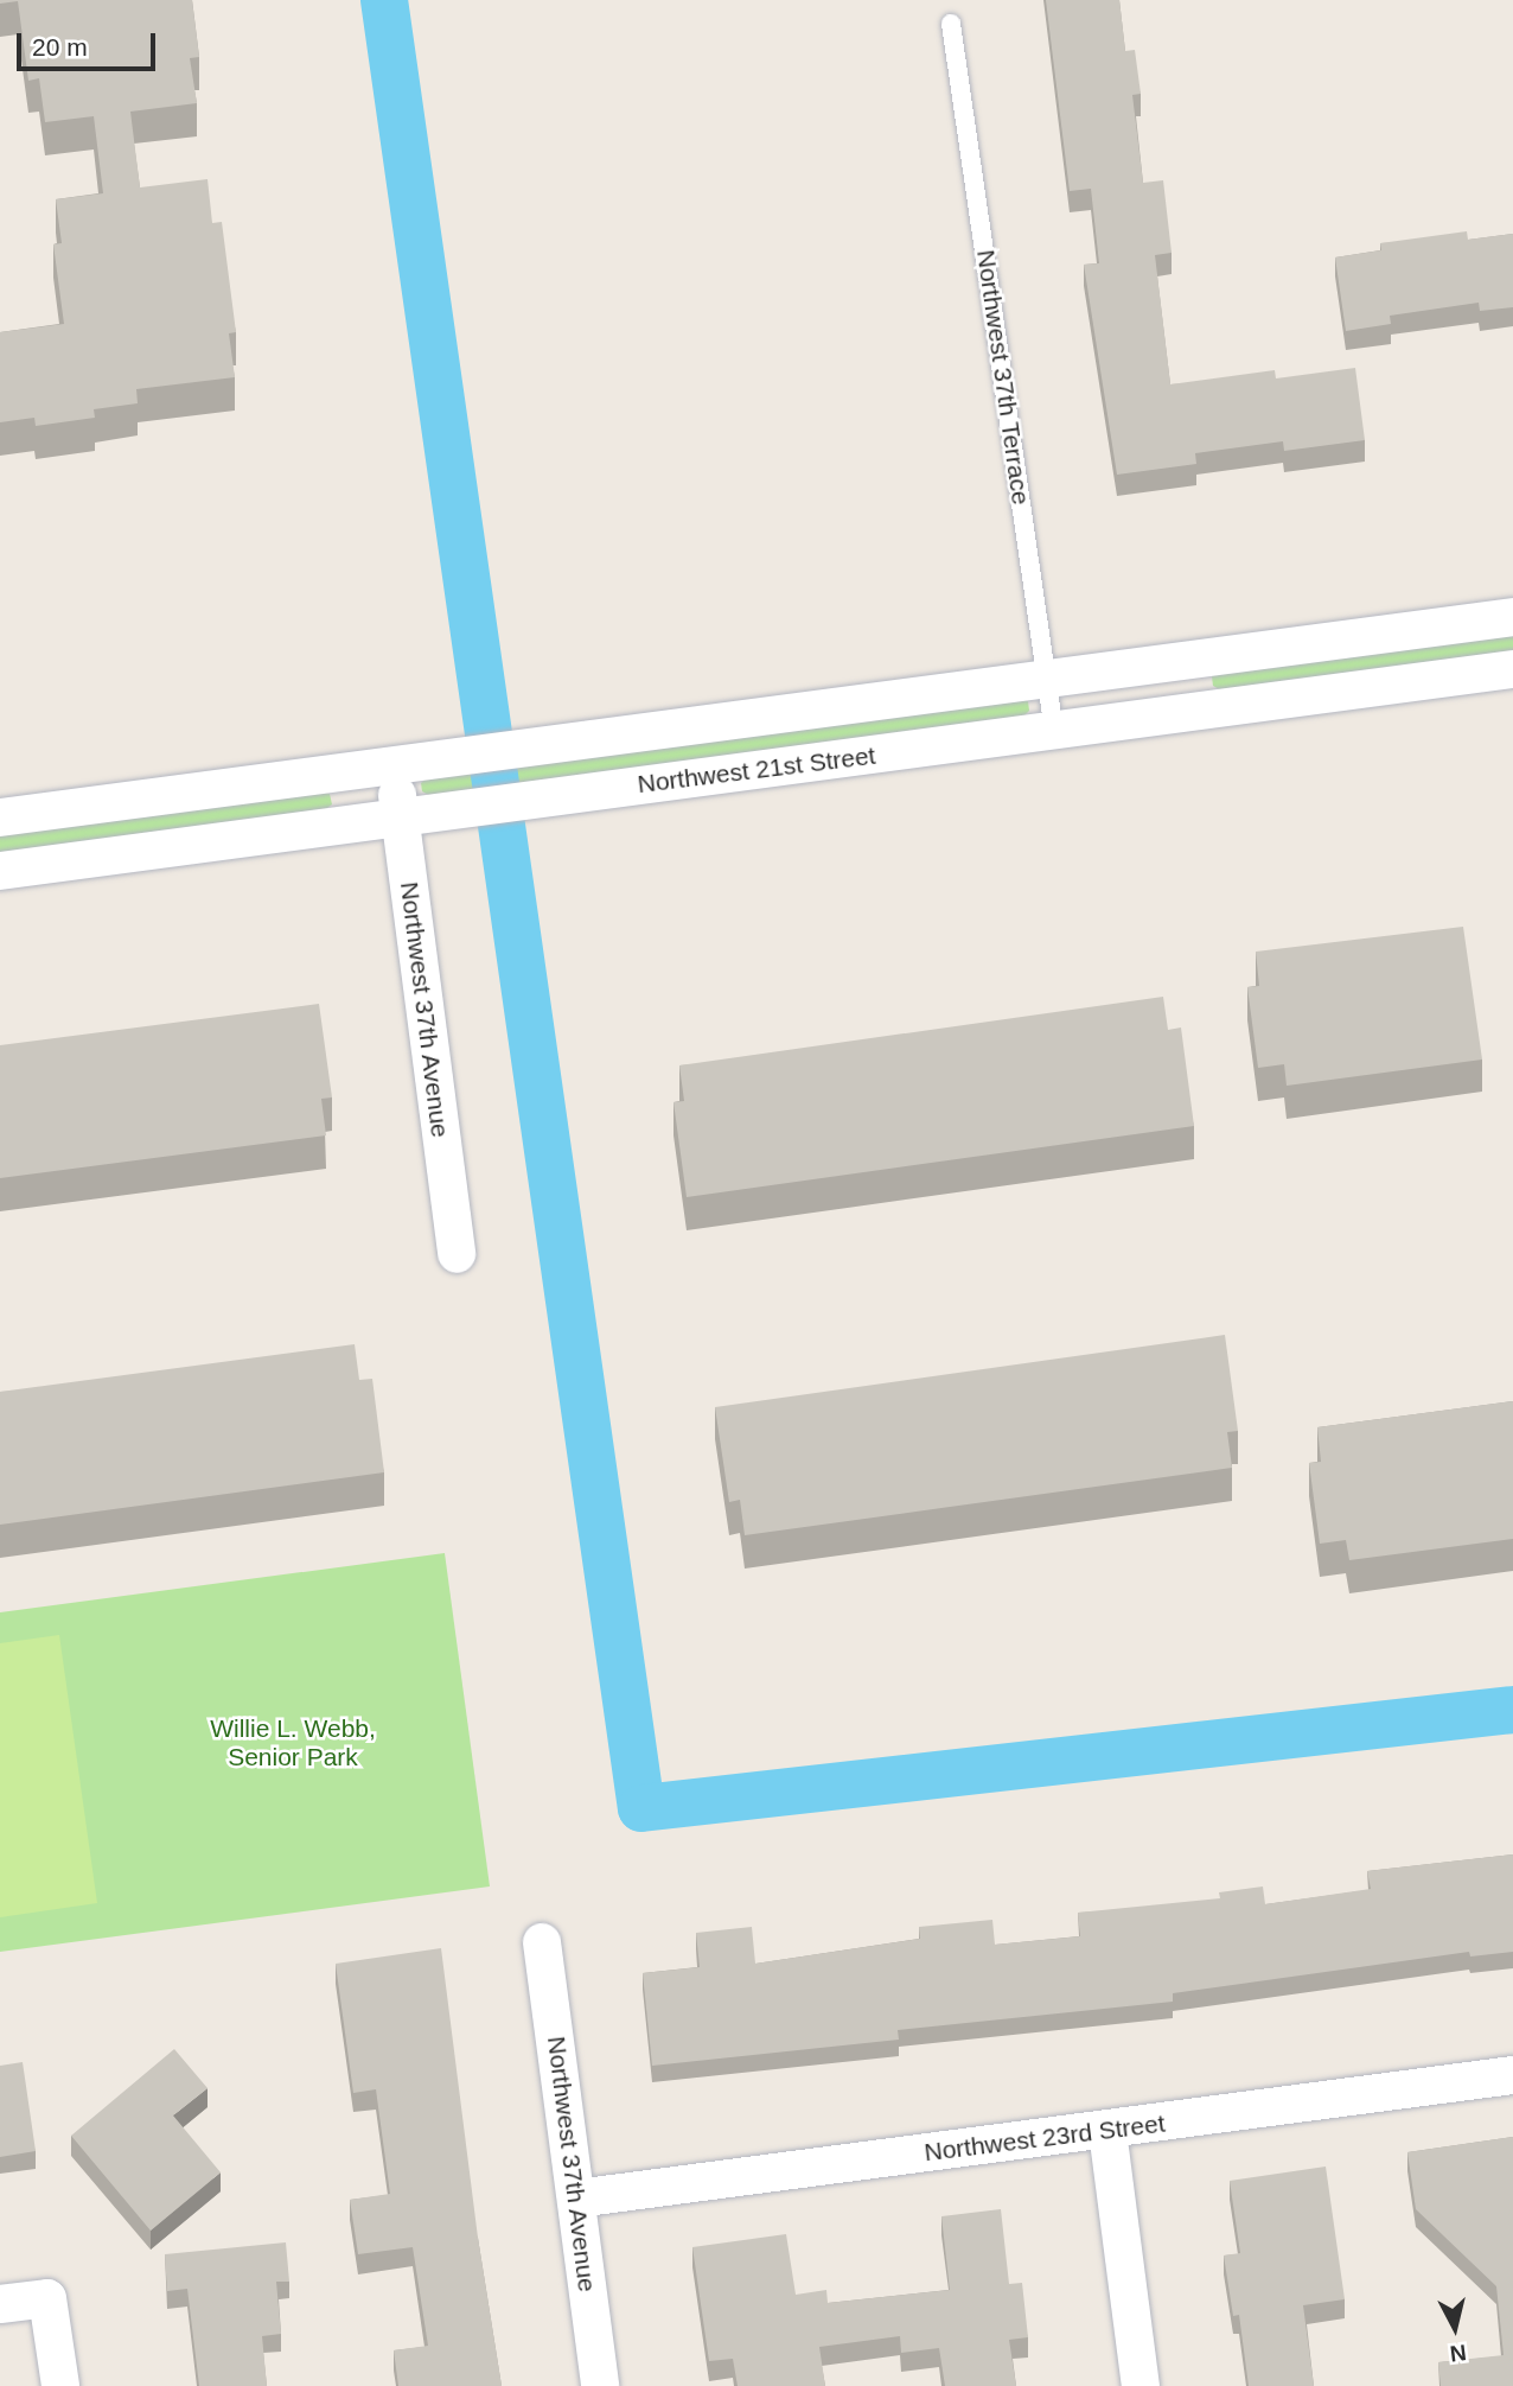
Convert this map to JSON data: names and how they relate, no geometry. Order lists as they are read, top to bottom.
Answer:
{
  "streets": {
    "street": ["Northwest 21st Street", "Northwest 37th Avenue", "Northwest 23rd Street"],
    "lane": ["Northwest 37th Terrace"]
  },
  "crossings": [
    ["Northwest 37th Terrace", "Northwest 21st Street"],
    ["Northwest 21st Street", "Northwest 37th Avenue"],
    ["Northwest 37th Avenue", "Northwest 23rd Street"]
  ],
  "parks": ["Willie L. Webb, Senior Park"],
  "scale_bar": "20 m",
  "north": "bottom"
}
